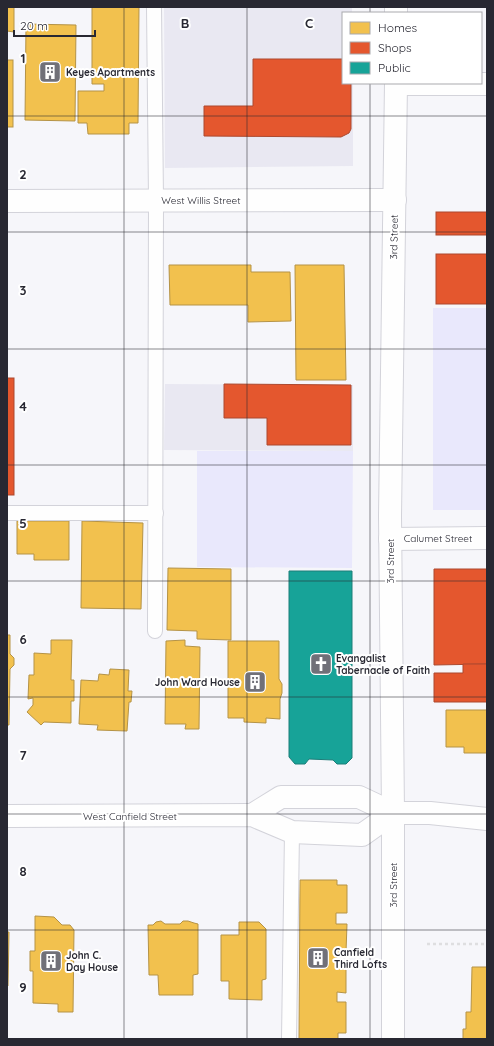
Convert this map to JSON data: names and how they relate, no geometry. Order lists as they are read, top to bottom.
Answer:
{
  "streets": {
    "street": [
      "West Willis Street",
      "3rd Street",
      "Calumet Street",
      "West Canfield Street"
    ]
  },
  "crossings": [
    ["West Willis Street", "3rd Street"],
    ["3rd Street", "Calumet Street"],
    ["3rd Street", "West Canfield Street"]
  ],
  "places": {
    "building": [
      "Keyes Apartments",
      "John Ward House",
      "Canfield Third Lofts",
      "John C. Day House"
    ],
    "church": ["Evangalist Tabernacle of Faith"]
  },
  "legend": ["Homes", "Shops", "Public"],
  "scale_bar": "20 m",
  "grid": {
    "columns": ["B", "C"],
    "rows": [
      "1",
      "2",
      "3",
      "4",
      "5",
      "6",
      "7",
      "8",
      "9"
    ]
  }
}
